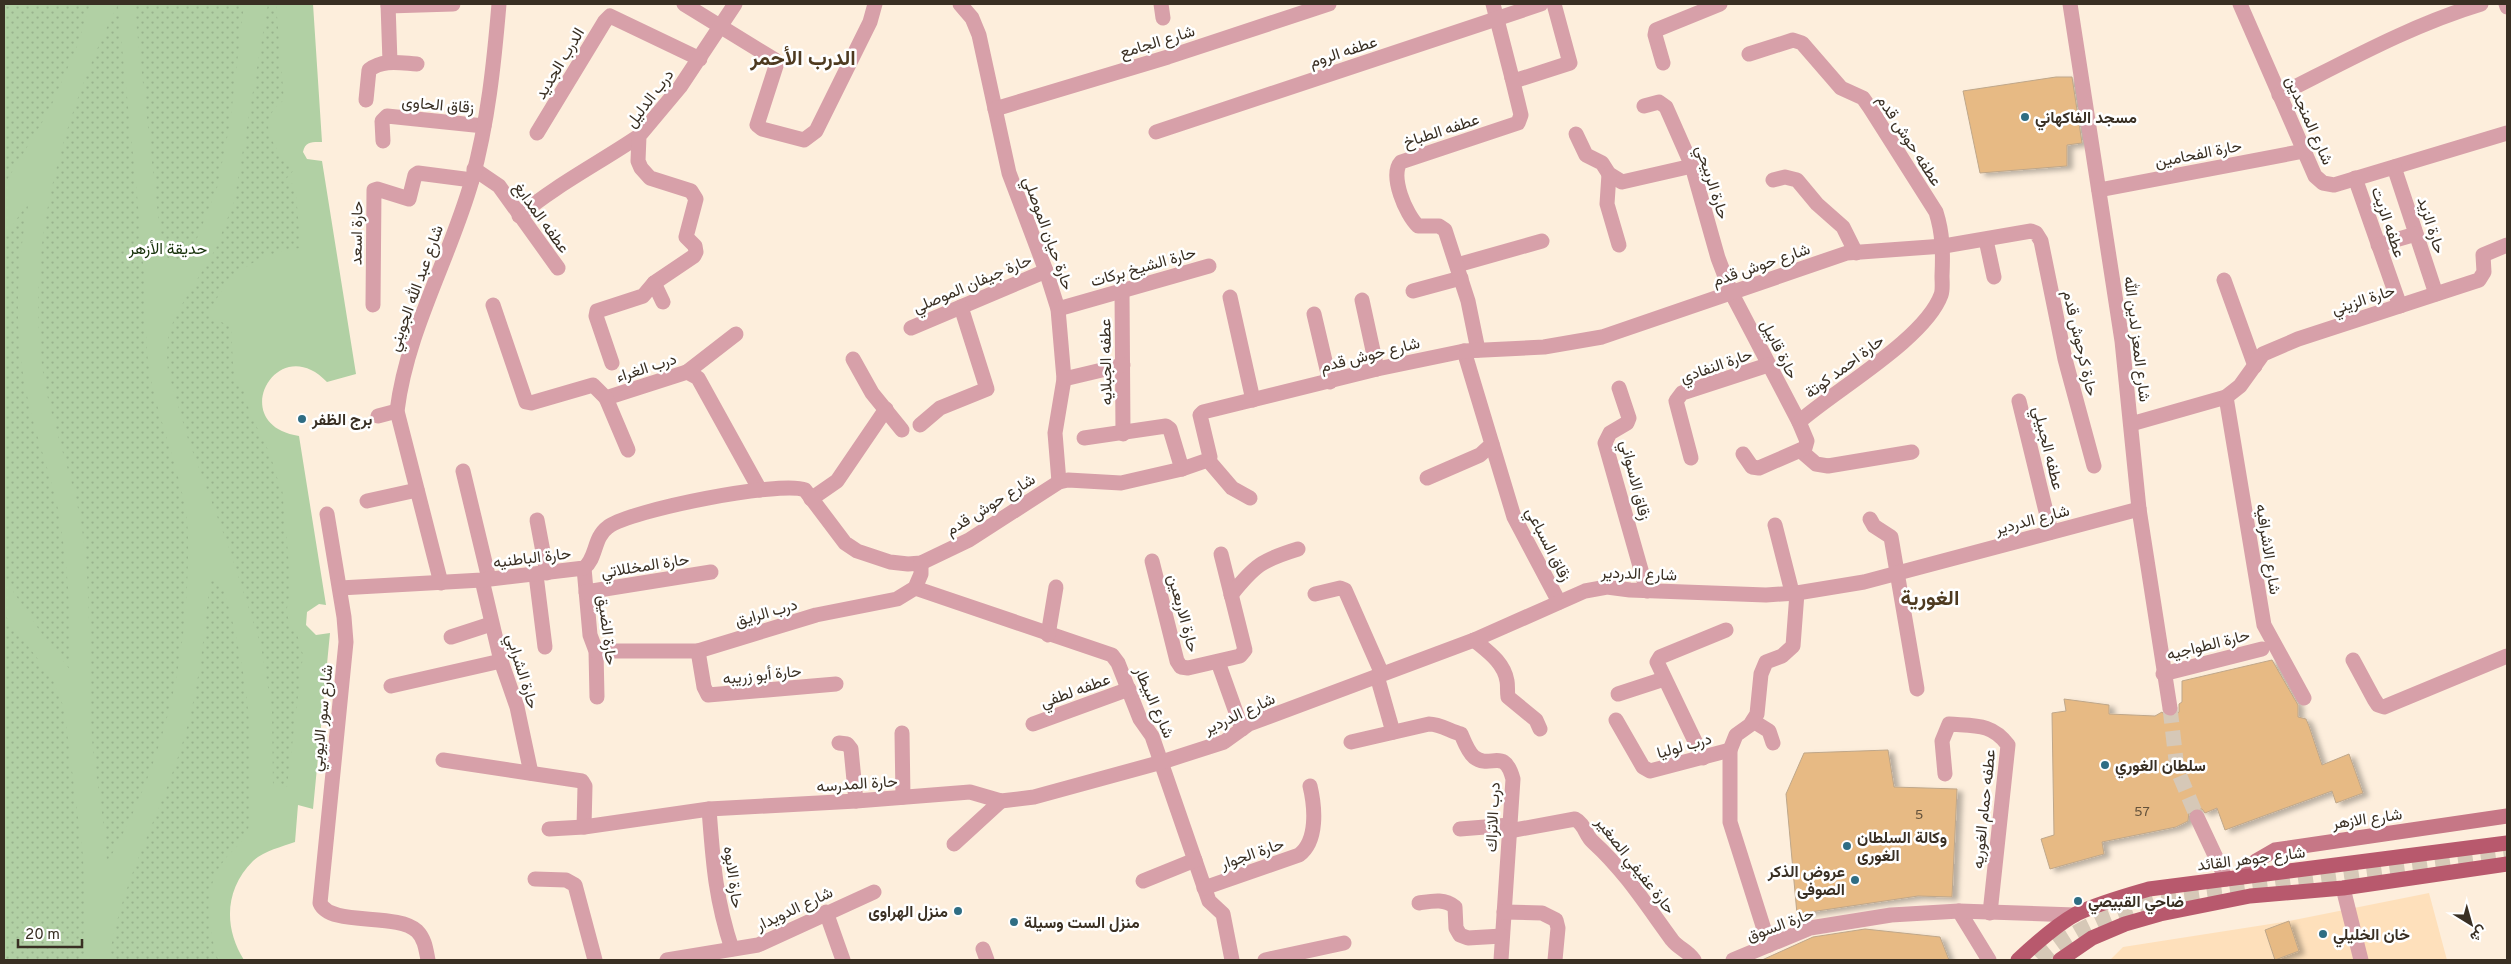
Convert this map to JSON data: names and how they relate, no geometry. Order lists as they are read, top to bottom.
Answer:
{
  "streets": {
    "main road": ["شارع الازهر", "شارع جوهر القائد"],
    "street": [
      "شارع الجامع",
      "عطفه الروم",
      "الدرب الجديد",
      "درب الدليل",
      "زقاق الحاوى",
      "شارع المنجدين",
      "عطفه الطباخ",
      "عطفه حوش قدم",
      "حارة الفحامين",
      "حارة الربيحي",
      "عطفه المدابغ",
      "عطفه الزيت",
      "حارة الزيد",
      "حارة اسعد",
      "حارة حيان الموصلي",
      "شارع حوش قدم",
      "حارة الشيخ بركات",
      "حارة جيفان الموصلي",
      "شارع عبد الله الجويني",
      "حارة الزيني",
      "شارع المعز لدين الله",
      "حارة كرحوش قدم",
      "حارة قابيل",
      "عطفه الجبلايه",
      "حارة النفادي",
      "حارة احمد كوتة",
      "درب الغراء",
      "عطفه الجبيلي",
      "زقاق الاسواني",
      "شارع الدردير",
      "زقاق السباعي",
      "شارع الاشرافيه",
      "حارة الباطنيه",
      "حارة المخللاتي",
      "درب الرايق",
      "حارة الاربعين",
      "حارة الضيق",
      "حارة الطواجيه",
      "حارة الشرابي",
      "حارة أبو زريبه",
      "عطفه لطفي",
      "شارع البيطار",
      "شارع سور الايوبي",
      "درب لوليا",
      "حارة المدرسه",
      "عطفه حمام الغوريه",
      "درب الاتراك",
      "حارة الجوار",
      "حارة عفيفي الصغير",
      "حارة الابوه",
      "شارع الدويدار",
      "حارة السوق"
    ]
  },
  "crossings": [
    ["شارع الجامع", "حارة حيان الموصلي"],
    ["الدرب الجديد", "درب الدليل"],
    ["زقاق الحاوى", "شارع عبد الله الجويني"],
    ["شارع المنجدين", "حارة الفحامين"],
    ["شارع المنجدين", "عطفه الزيت"],
    ["شارع المنجدين", "حارة الزيد"],
    ["عطفه الطباخ", "شارع حوش قدم"],
    ["عطفه الطباخ", "زقاق السباعي"],
    ["عطفه حوش قدم", "شارع حوش قدم"],
    ["عطفه حوش قدم", "حارة احمد كوتة"],
    ["حارة الفحامين", "شارع المعز لدين الله"],
    ["حارة الربيحي", "شارع حوش قدم"],
    ["حارة الربيحي", "حارة قابيل"],
    ["عطفه المدابغ", "حارة اسعد"],
    ["عطفه المدابغ", "شارع عبد الله الجويني"],
    ["عطفه الزيت", "حارة الزيني"],
    ["حارة الزيد", "حارة الزيني"],
    ["حارة اسعد", "شارع عبد الله الجويني"],
    ["حارة حيان الموصلي", "شارع حوش قدم"],
    ["حارة حيان الموصلي", "حارة الشيخ بركات"],
    ["حارة حيان الموصلي", "حارة جيفان الموصلي"],
    ["شارع حوش قدم", "حارة كرحوش قدم"],
    ["شارع حوش قدم", "حارة قابيل"],
    ["شارع حوش قدم", "حارة احمد كوتة"],
    ["شارع حوش قدم", "زقاق السباعي"],
    ["شارع حوش قدم", "حارة الباطنيه"],
    ["حارة الشيخ بركات", "عطفه الجبلايه"],
    ["شارع عبد الله الجويني", "حارة الباطنيه"],
    ["حارة الزيني", "شارع الاشرافيه"],
    ["شارع المعز لدين الله", "شارع الدردير"],
    ["شارع المعز لدين الله", "حارة الطواجيه"],
    ["حارة قابيل", "حارة النفادي"],
    ["حارة قابيل", "حارة احمد كوتة"],
    ["درب الغراء", "حارة الباطنيه"],
    ["عطفه الجبيلي", "شارع الدردير"],
    ["زقاق الاسواني", "شارع الدردير"],
    ["شارع الدردير", "زقاق السباعي"],
    ["شارع الدردير", "حارة الاربعين"],
    ["شارع الدردير", "شارع البيطار"],
    ["شارع الدردير", "حارة المدرسه"],
    ["حارة الباطنيه", "حارة الضيق"],
    ["حارة الباطنيه", "حارة الشرابي"],
    ["حارة الباطنيه", "شارع سور الايوبي"],
    ["حارة المخللاتي", "حارة الضيق"],
    ["درب الرايق", "حارة الضيق"],
    ["درب الرايق", "حارة أبو زريبه"],
    ["درب الرايق", "شارع البيطار"],
    ["عطفه لطفي", "شارع البيطار"],
    ["شارع البيطار", "حارة المدرسه"],
    ["شارع البيطار", "حارة الجوار"],
    ["حارة المدرسه", "حارة الابوه"],
    ["عطفه حمام الغوريه", "حارة السوق"],
    ["درب الاتراك", "حارة عفيفي الصغير"],
    ["شارع الازهر", "شارع جوهر القائد"],
    ["شارع جوهر القائد", "حارة السوق"],
    ["حارة الابوه", "شارع الدويدار"]
  ],
  "districts": ["الدرب الأحمر", "الغورية"],
  "parks": ["حديقة الأزهر"],
  "places": [
    "مسجد الفاكهاني",
    "برج الظفر",
    "سلطان الغوري",
    "وكالة السلطان الغورى",
    "عروض الذكر الصوفى",
    "ضاحي القبيصي",
    "منزل الهراوى",
    "منزل الست وسيلة",
    "خان الخليلي"
  ],
  "house_numbers": ["57", "5"],
  "scale_bar": "20 m",
  "north": "bottom right"
}
